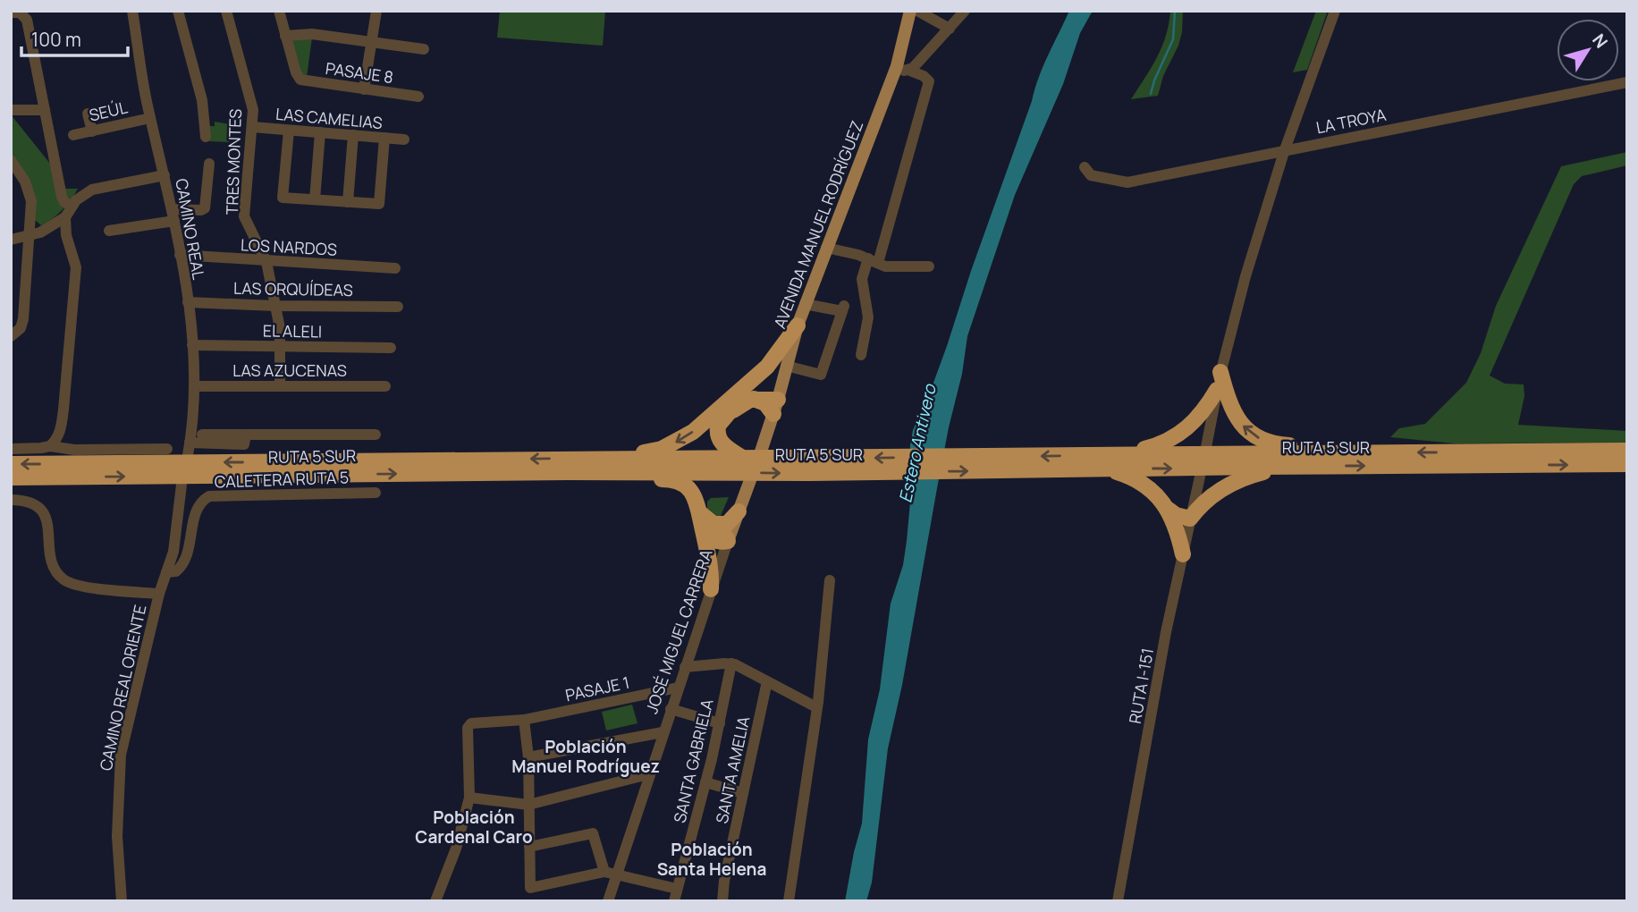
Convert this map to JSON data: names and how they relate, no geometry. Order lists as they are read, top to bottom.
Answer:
{
  "streets": {
    "highway": ["RUTA 5 SUR"],
    "main road": ["AVENIDA MANUEL RODRÍGUEZ", "JOSÉ MIGUEL CARRERA"],
    "street": [
      "PASAJE 8",
      "SEÚL",
      "LAS CAMELIAS",
      "LA TROYA",
      "TRES MONTES",
      "CAMINO REAL",
      "LOS NARDOS",
      "LAS ORQUÍDEAS",
      "EL ALELI",
      "LAS AZUCENAS",
      "CALETERA RUTA 5",
      "RUTA I-151",
      "CAMINO REAL ORIENTE",
      "PASAJE 1",
      "SANTA GABRIELA",
      "SANTA AMELIA"
    ]
  },
  "crossings": [
    ["SEÚL", "CAMINO REAL"],
    ["LAS CAMELIAS", "TRES MONTES"],
    ["TRES MONTES", "LOS NARDOS"],
    ["TRES MONTES", "LAS ORQUÍDEAS"],
    ["TRES MONTES", "EL ALELI"],
    ["TRES MONTES", "LAS AZUCENAS"],
    ["CAMINO REAL", "LOS NARDOS"],
    ["CAMINO REAL", "LAS ORQUÍDEAS"],
    ["CAMINO REAL", "EL ALELI"],
    ["CAMINO REAL", "LAS AZUCENAS"],
    ["JOSÉ MIGUEL CARRERA", "PASAJE 1"]
  ],
  "districts": ["Población Manuel Rodríguez", "Población Cardenal Caro", "Población Santa Helena"],
  "water": ["Estero Antivero"],
  "scale_bar": "100 m",
  "north": "top right"
}
